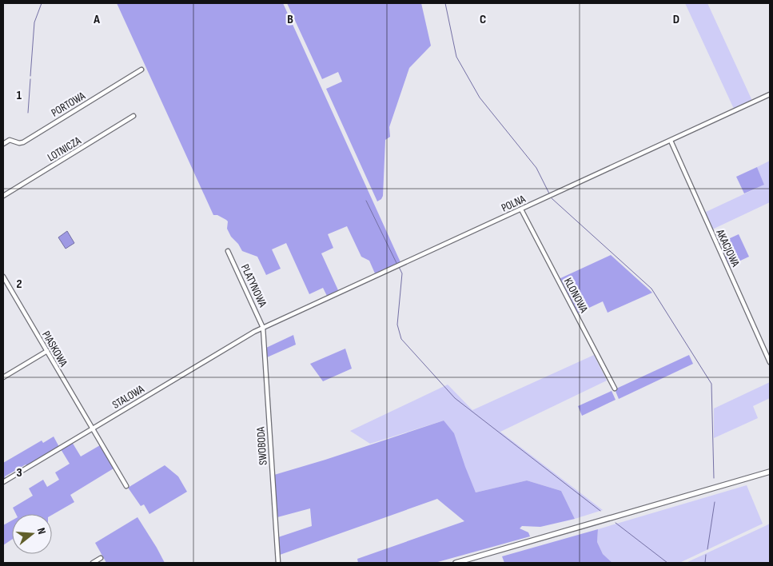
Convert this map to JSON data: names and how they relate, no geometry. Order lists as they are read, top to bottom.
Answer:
{
  "streets": {
    "street": [
      "PORTOWA",
      "LOTNICZA",
      "POLNA",
      "AKACJOWA",
      "PLATYNOWA",
      "KLONOWA",
      "PIASKOWA",
      "STALOWA",
      "SWOBODA"
    ]
  },
  "crossings": [
    ["POLNA", "AKACJOWA"],
    ["POLNA", "PLATYNOWA"],
    ["POLNA", "KLONOWA"],
    ["POLNA", "STALOWA"],
    ["POLNA", "SWOBODA"],
    ["PLATYNOWA", "STALOWA"],
    ["PLATYNOWA", "SWOBODA"],
    ["PIASKOWA", "STALOWA"],
    ["STALOWA", "SWOBODA"]
  ],
  "north": "right",
  "grid": {
    "columns": [
      "A",
      "B",
      "C",
      "D"
    ],
    "rows": ["1", "2", "3"]
  }
}
